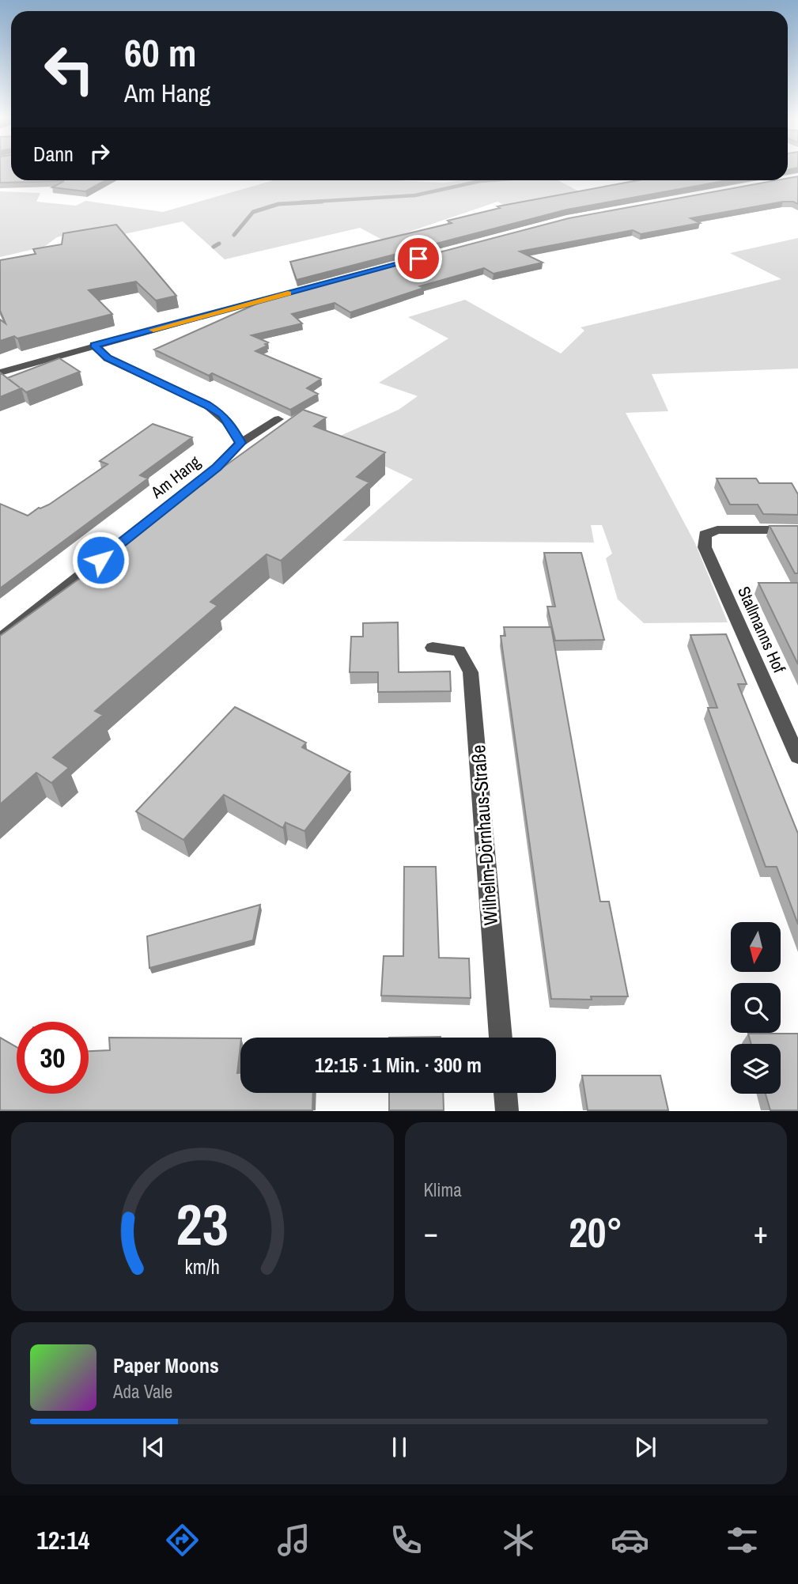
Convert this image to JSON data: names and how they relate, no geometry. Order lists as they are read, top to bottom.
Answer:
{
  "streets": {
    "street": ["Am Hang", "Stallmanns Hof", "Wilhelm-Dörnhaus-Straße"]
  },
  "north": "bottom",
  "page": {
    "turn": ["60 m", "Am Hang"],
    "then": "Dann",
    "limit": "30",
    "trip": "12:15 · 1 Min. · 300 m",
    "tile": "Klima",
    "heat": ["−", "20°", "+"],
    "song": ["Paper Moons", "Ada Vale"],
    "tabs": "12:14",
    "gauge": ["23", "km/h"]
  }
}
